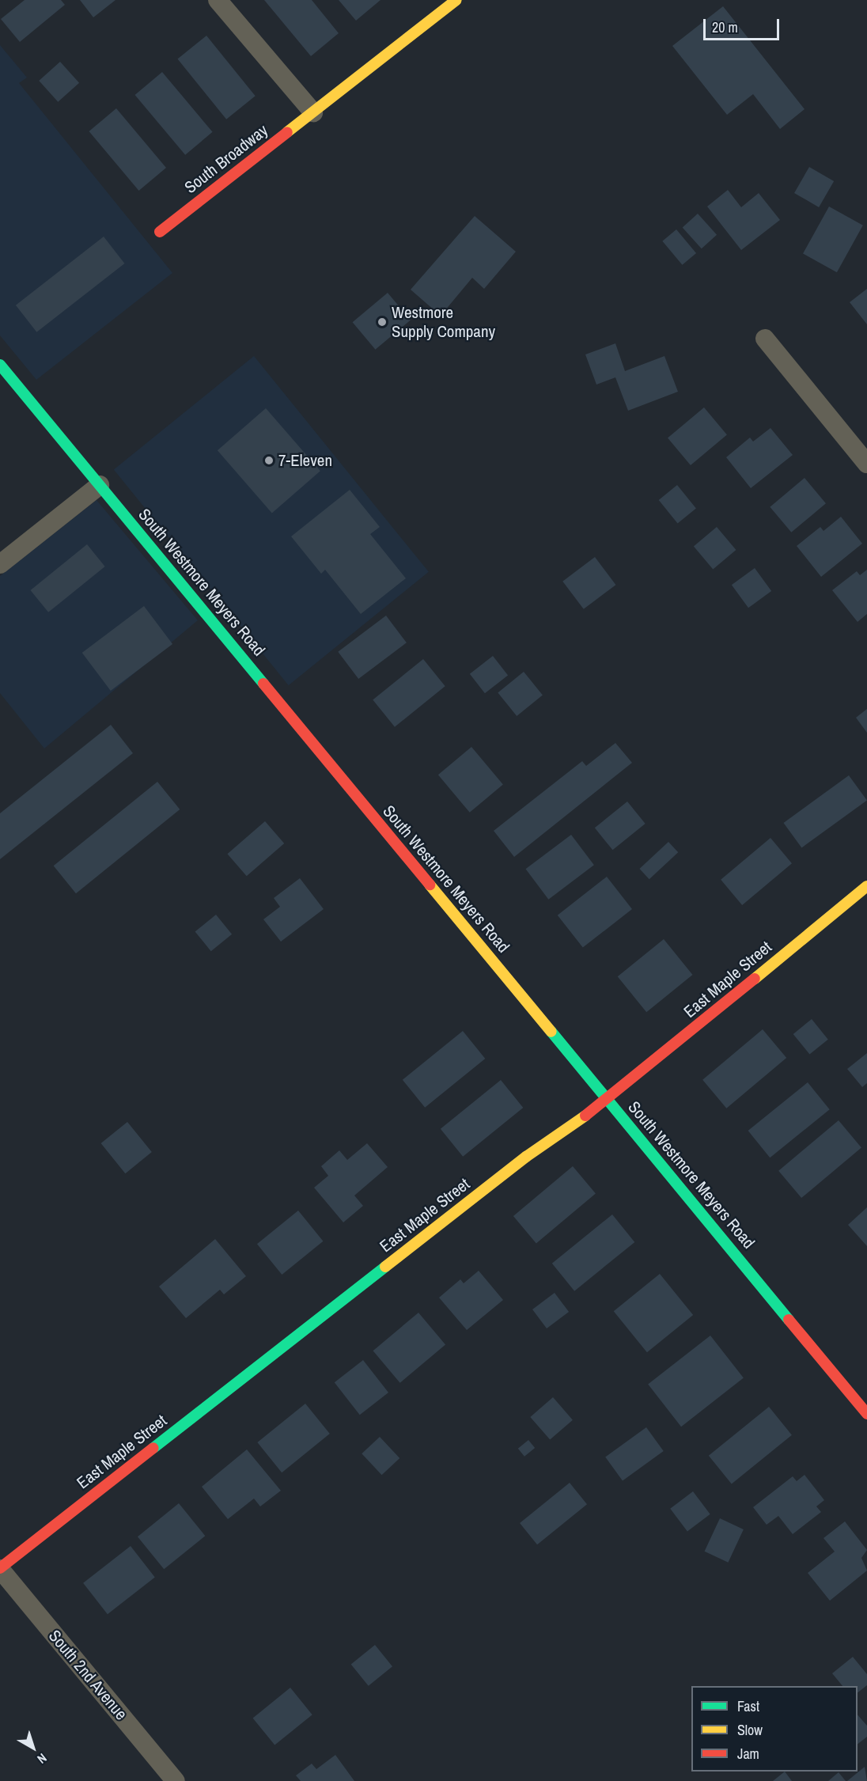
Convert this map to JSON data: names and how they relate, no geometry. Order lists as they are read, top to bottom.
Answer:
{
  "streets": {
    "street": [
      "South Broadway",
      "South Westmore Meyers Road",
      "East Maple Street",
      "South 2nd Avenue"
    ]
  },
  "crossings": [
    ["South Westmore Meyers Road", "East Maple Street"],
    ["East Maple Street", "South 2nd Avenue"]
  ],
  "places": ["Westmore Supply Company", "7-Eleven"],
  "legend": ["Fast", "Slow", "Jam"],
  "scale_bar": "20 m",
  "north": "bottom right"
}
